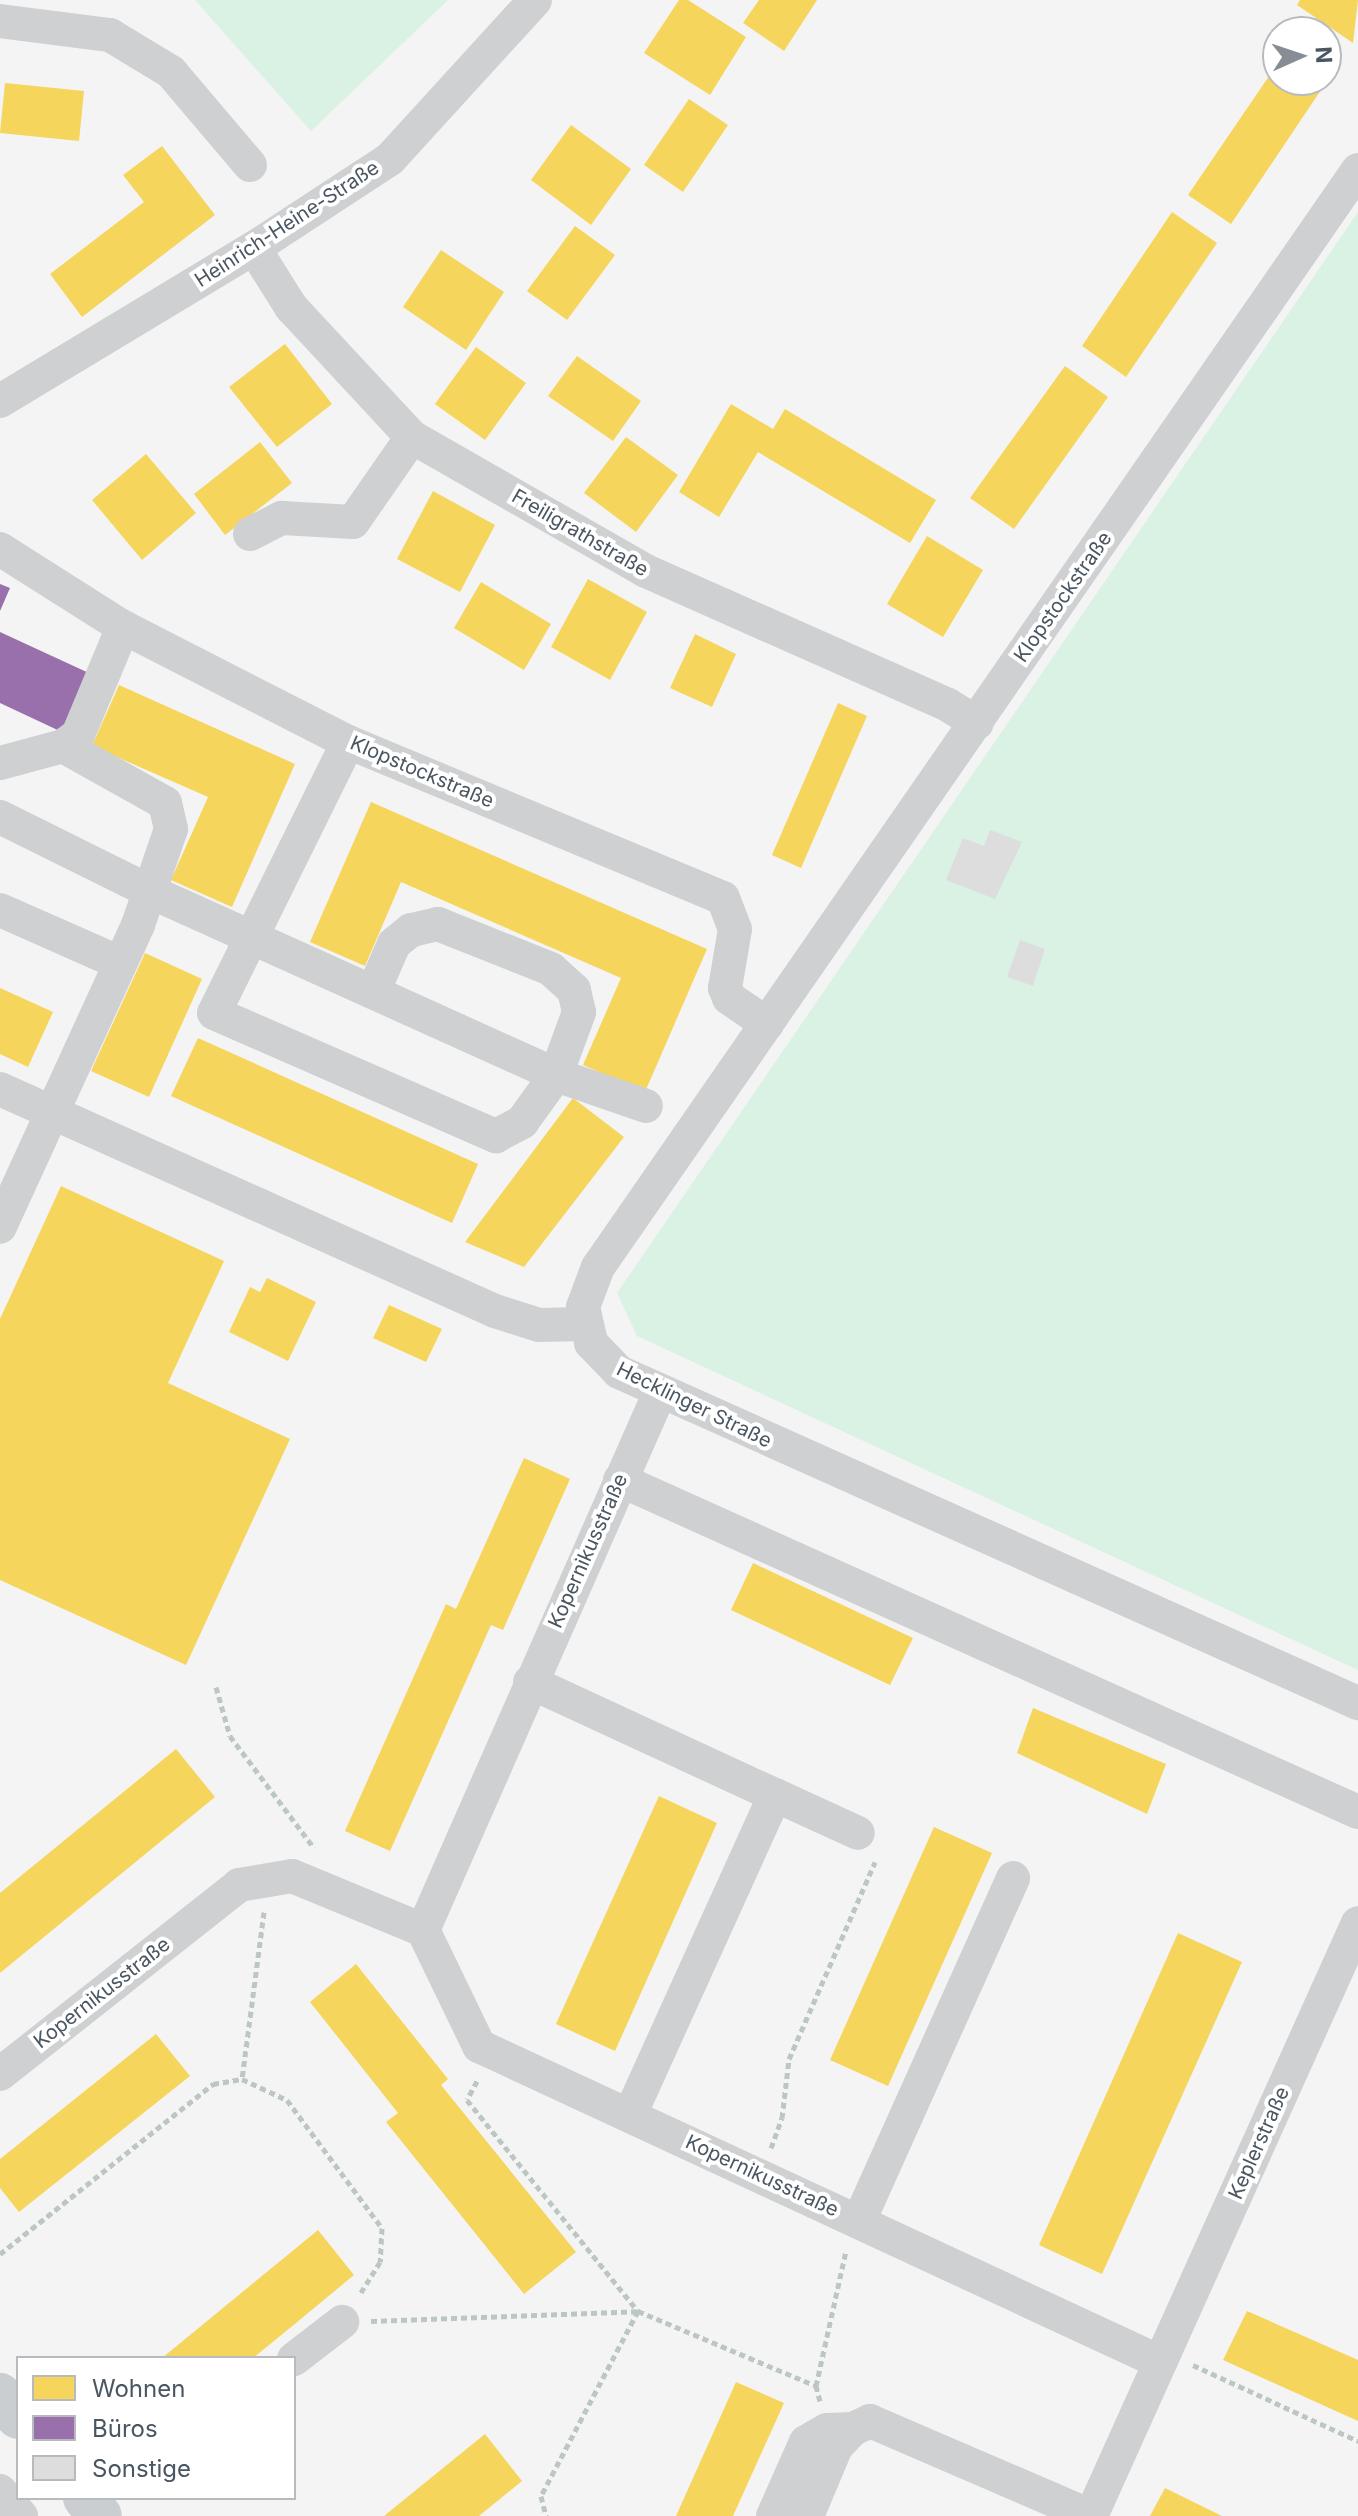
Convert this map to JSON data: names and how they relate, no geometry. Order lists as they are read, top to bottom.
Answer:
{
  "streets": {
    "street": [
      "Heinrich-Heine-Straße",
      "Freiligrathstraße",
      "Klopstockstraße",
      "Hecklinger Straße",
      "Kopernikusstraße",
      "Keplerstraße"
    ]
  },
  "crossings": [
    ["Heinrich-Heine-Straße", "Freiligrathstraße"],
    ["Freiligrathstraße", "Klopstockstraße"],
    ["Klopstockstraße", "Hecklinger Straße"],
    ["Hecklinger Straße", "Kopernikusstraße"],
    ["Kopernikusstraße", "Keplerstraße"]
  ],
  "legend": ["Wohnen", "Büros", "Sonstige"],
  "north": "right"
}
